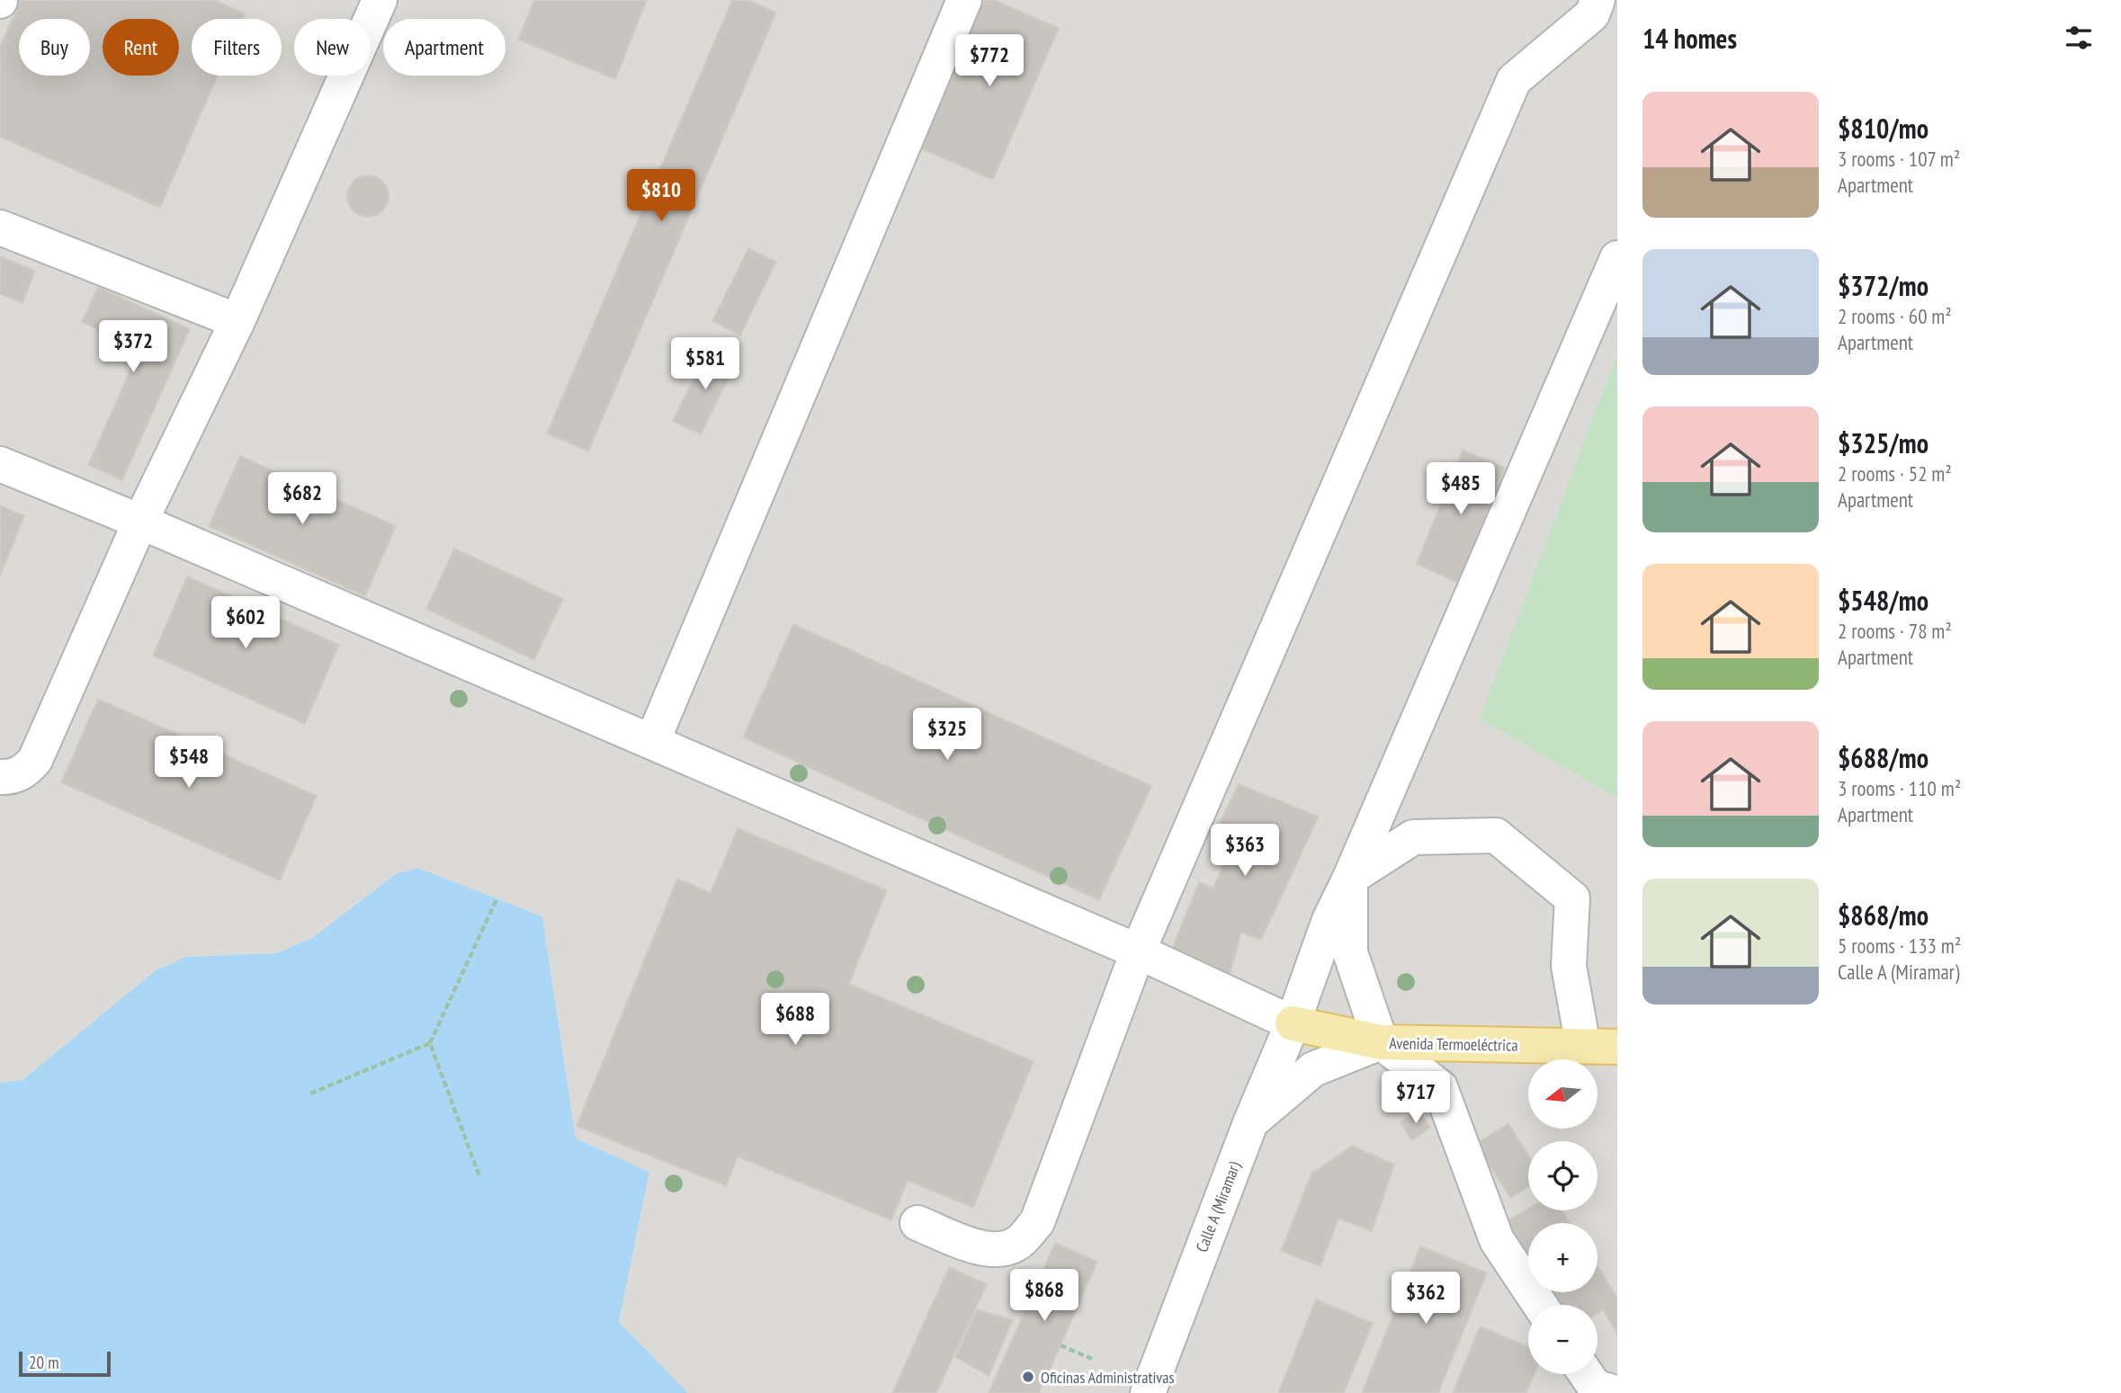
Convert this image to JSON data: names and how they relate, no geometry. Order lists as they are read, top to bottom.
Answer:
{
  "streets": {
    "main road": ["Avenida Termoeléctrica"],
    "street": ["Calle A (Miramar)"]
  },
  "crossings": [
    ["Avenida Termoeléctrica", "Calle A (Miramar)"]
  ],
  "places": ["Oficinas Administrativas"],
  "scale_bar": "20 m",
  "north": "left",
  "page": {
    "heading": "14 homes",
    "chip": [
      "Buy",
      "Rent",
      "Filters",
      "New",
      "Apartment"
    ],
    "price": [
      "$772",
      "$810",
      "$372",
      "$581",
      "$485",
      "$682",
      "$602",
      "$325",
      "$548",
      "$363",
      "$688",
      "$717",
      "$868",
      "$362"
    ],
    "list": [
      {
        "name": "$810/mo",
        "note": "3 rooms · 107 m² · Apartment"
      },
      {
        "name": "$372/mo",
        "note": "2 rooms · 60 m² · Apartment"
      },
      {
        "name": "$325/mo",
        "note": "2 rooms · 52 m² · Apartment"
      },
      {
        "name": "$548/mo",
        "note": "2 rooms · 78 m² · Apartment"
      },
      {
        "name": "$688/mo",
        "note": "3 rooms · 110 m² · Apartment"
      },
      {
        "name": "$868/mo",
        "note": "5 rooms · 133 m² · Calle A (Miramar)"
      }
    ],
    "map_buttons": ["+", "−"],
    "scale": "20 m"
  }
}
